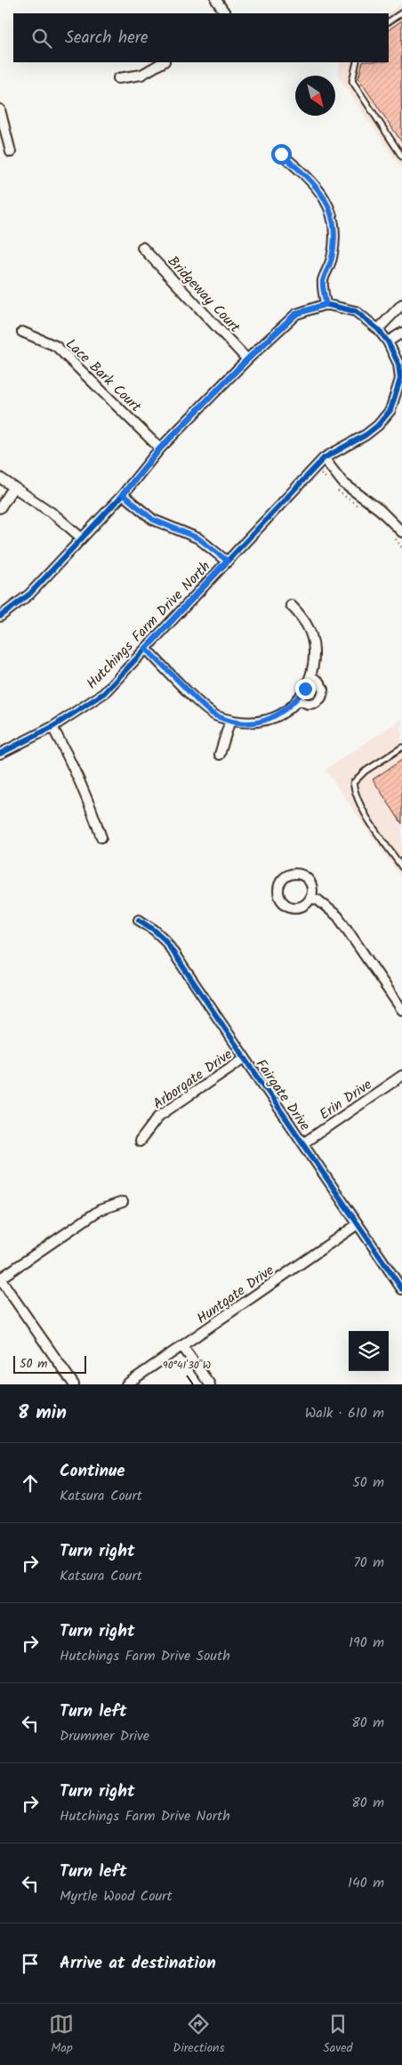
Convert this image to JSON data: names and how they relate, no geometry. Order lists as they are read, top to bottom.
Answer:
{
  "streets": {
    "street": [
      "Bridgeway Court",
      "Lace Bark Court",
      "Hutchings Farm Drive North",
      "Arborgate Drive",
      "Fairgate Drive",
      "Erin Drive",
      "Huntgate Drive"
    ]
  },
  "crossings": [
    ["Arborgate Drive", "Fairgate Drive"],
    ["Fairgate Drive", "Erin Drive"],
    ["Fairgate Drive", "Huntgate Drive"]
  ],
  "scale_bar": "50 m",
  "north": "bottom right",
  "page": {
    "search": "Search here",
    "scale": "50 m",
    "heading": ["8 min", "Walk · 610 m"],
    "list": [
      ["Continue", "Katsura Court", "50 m"],
      ["Turn right", "Katsura Court", "70 m"],
      ["Turn right", "Hutchings Farm Drive South", "190 m"],
      ["Turn left", "Drummer Drive", "80 m"],
      ["Turn right", "Hutchings Farm Drive North", "80 m"],
      ["Turn left", "Myrtle Wood Court", "140 m"],
      "Arrive at destination"
    ],
    "nav": ["Map", "Directions", "Saved"]
  },
  "coordinates": ["90°41'30\"W"]
}
